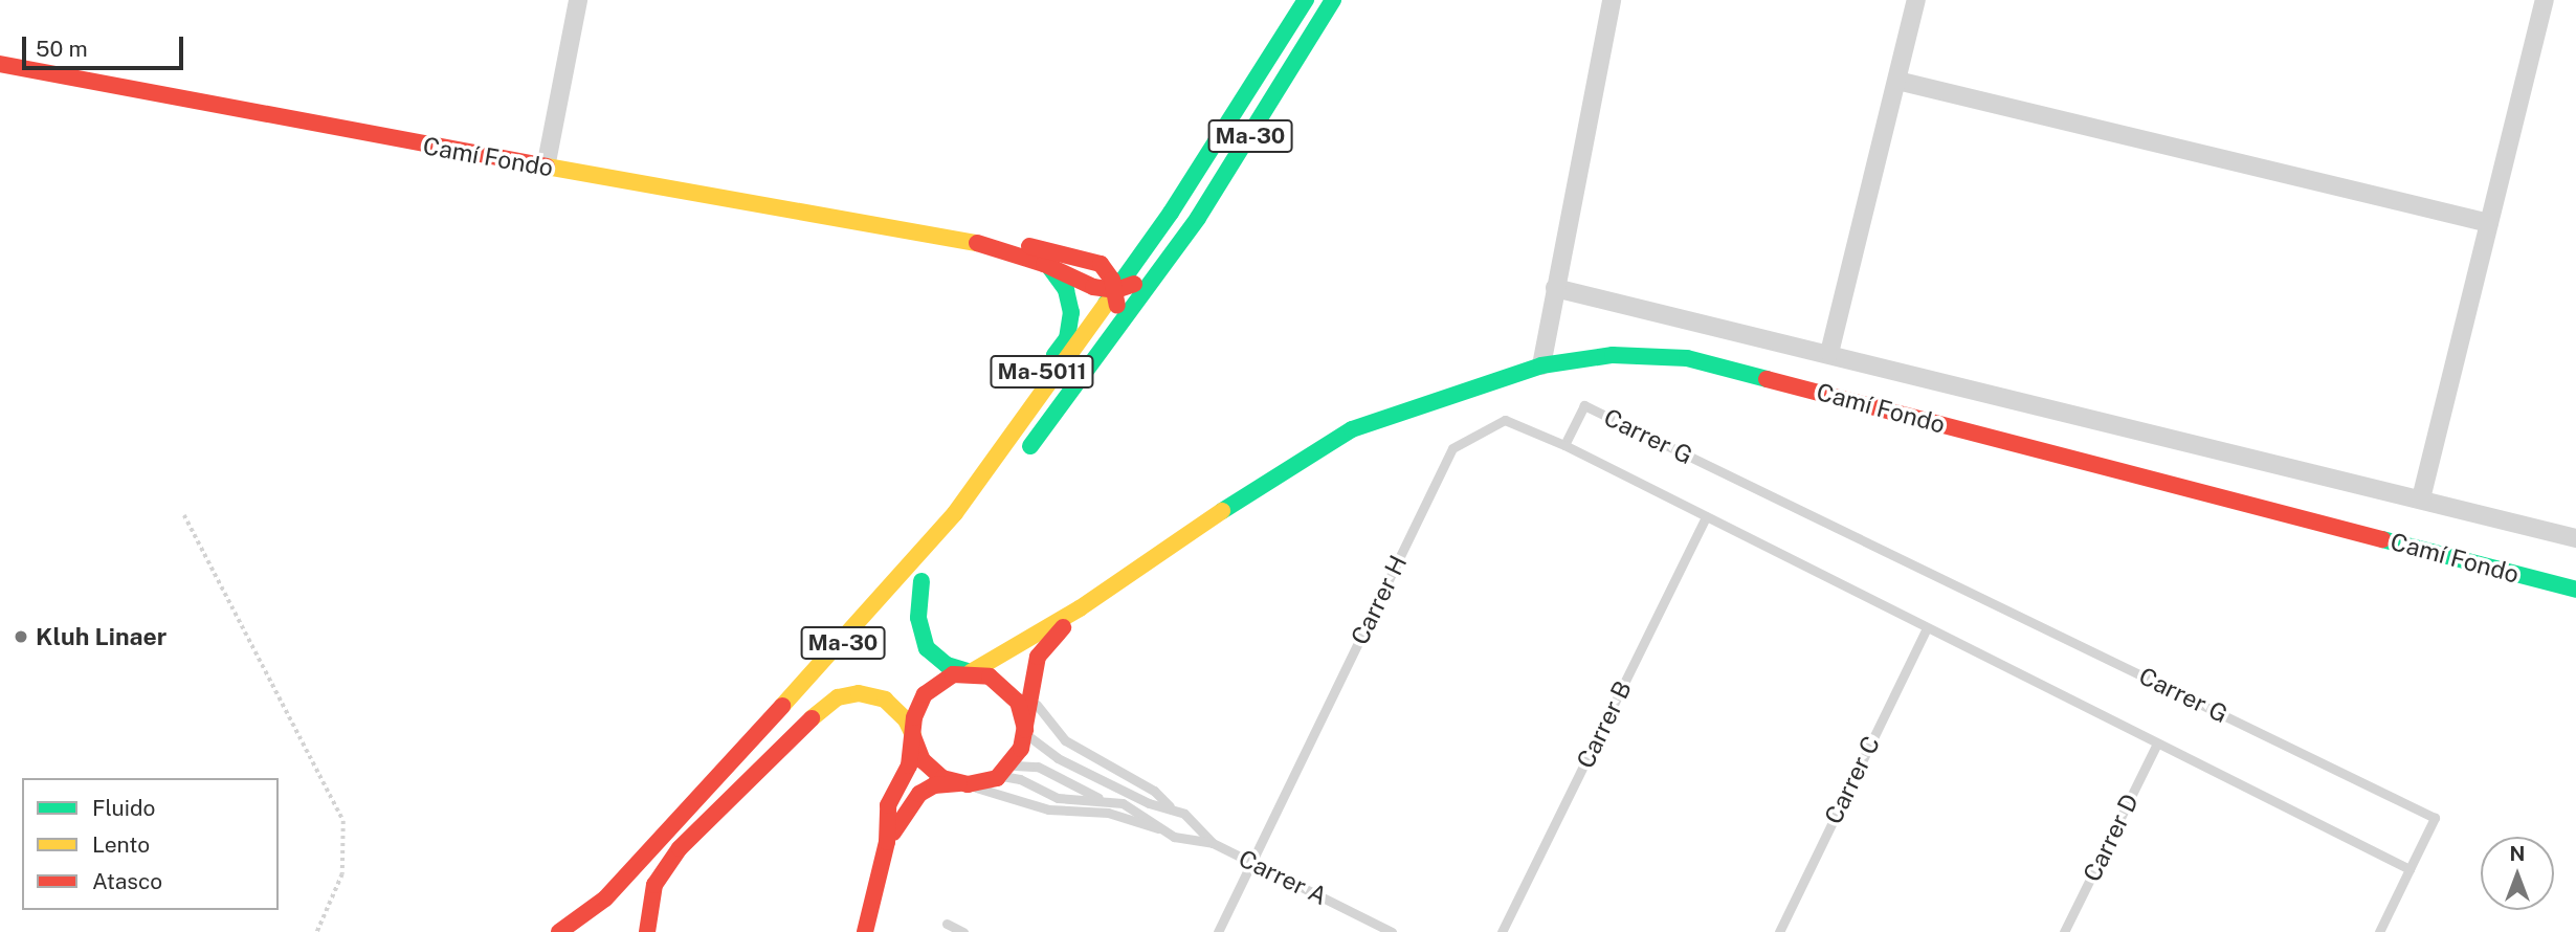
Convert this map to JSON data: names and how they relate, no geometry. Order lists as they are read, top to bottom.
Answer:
{
  "streets": {
    "main road": ["Ma-30", "Camí Fondo", "Ma-5011"],
    "lane": [
      "Carrer G",
      "Carrer H",
      "Carrer B",
      "Carrer C",
      "Carrer D",
      "Carrer A"
    ]
  },
  "crossings": [
    ["Ma-30", "Ma-5011"],
    ["Carrer G", "Carrer H"],
    ["Carrer G", "Carrer B"],
    ["Carrer G", "Carrer C"],
    ["Carrer G", "Carrer D"],
    ["Carrer H", "Carrer A"]
  ],
  "places": ["Kluh Linaer"],
  "legend": ["Fluido", "Lento", "Atasco"],
  "scale_bar": "50 m",
  "north": "top"
}
